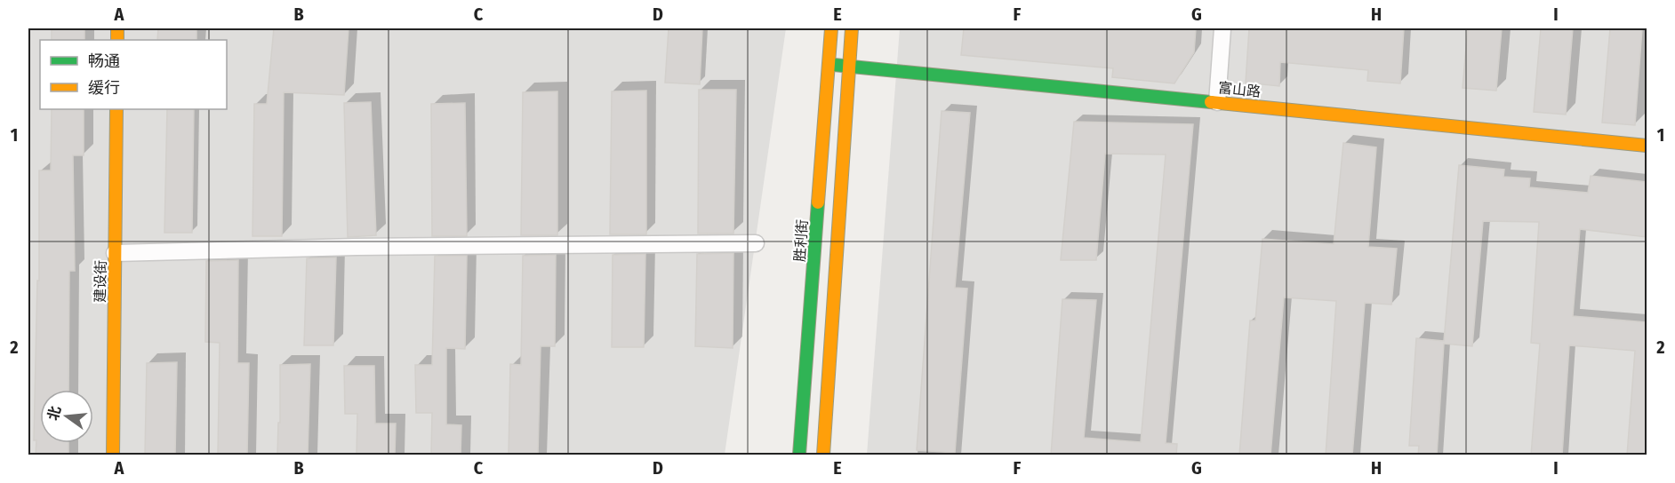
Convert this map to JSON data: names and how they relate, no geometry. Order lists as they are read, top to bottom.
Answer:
{
  "streets": {
    "street": ["富山路", "胜利街", "建设街"]
  },
  "crossings": [
    ["富山路", "胜利街"]
  ],
  "legend": ["畅通", "缓行"],
  "north": "left",
  "grid": {
    "columns": [
      "A",
      "B",
      "C",
      "D",
      "E",
      "F",
      "G",
      "H",
      "I"
    ],
    "rows": ["1", "2"]
  }
}
